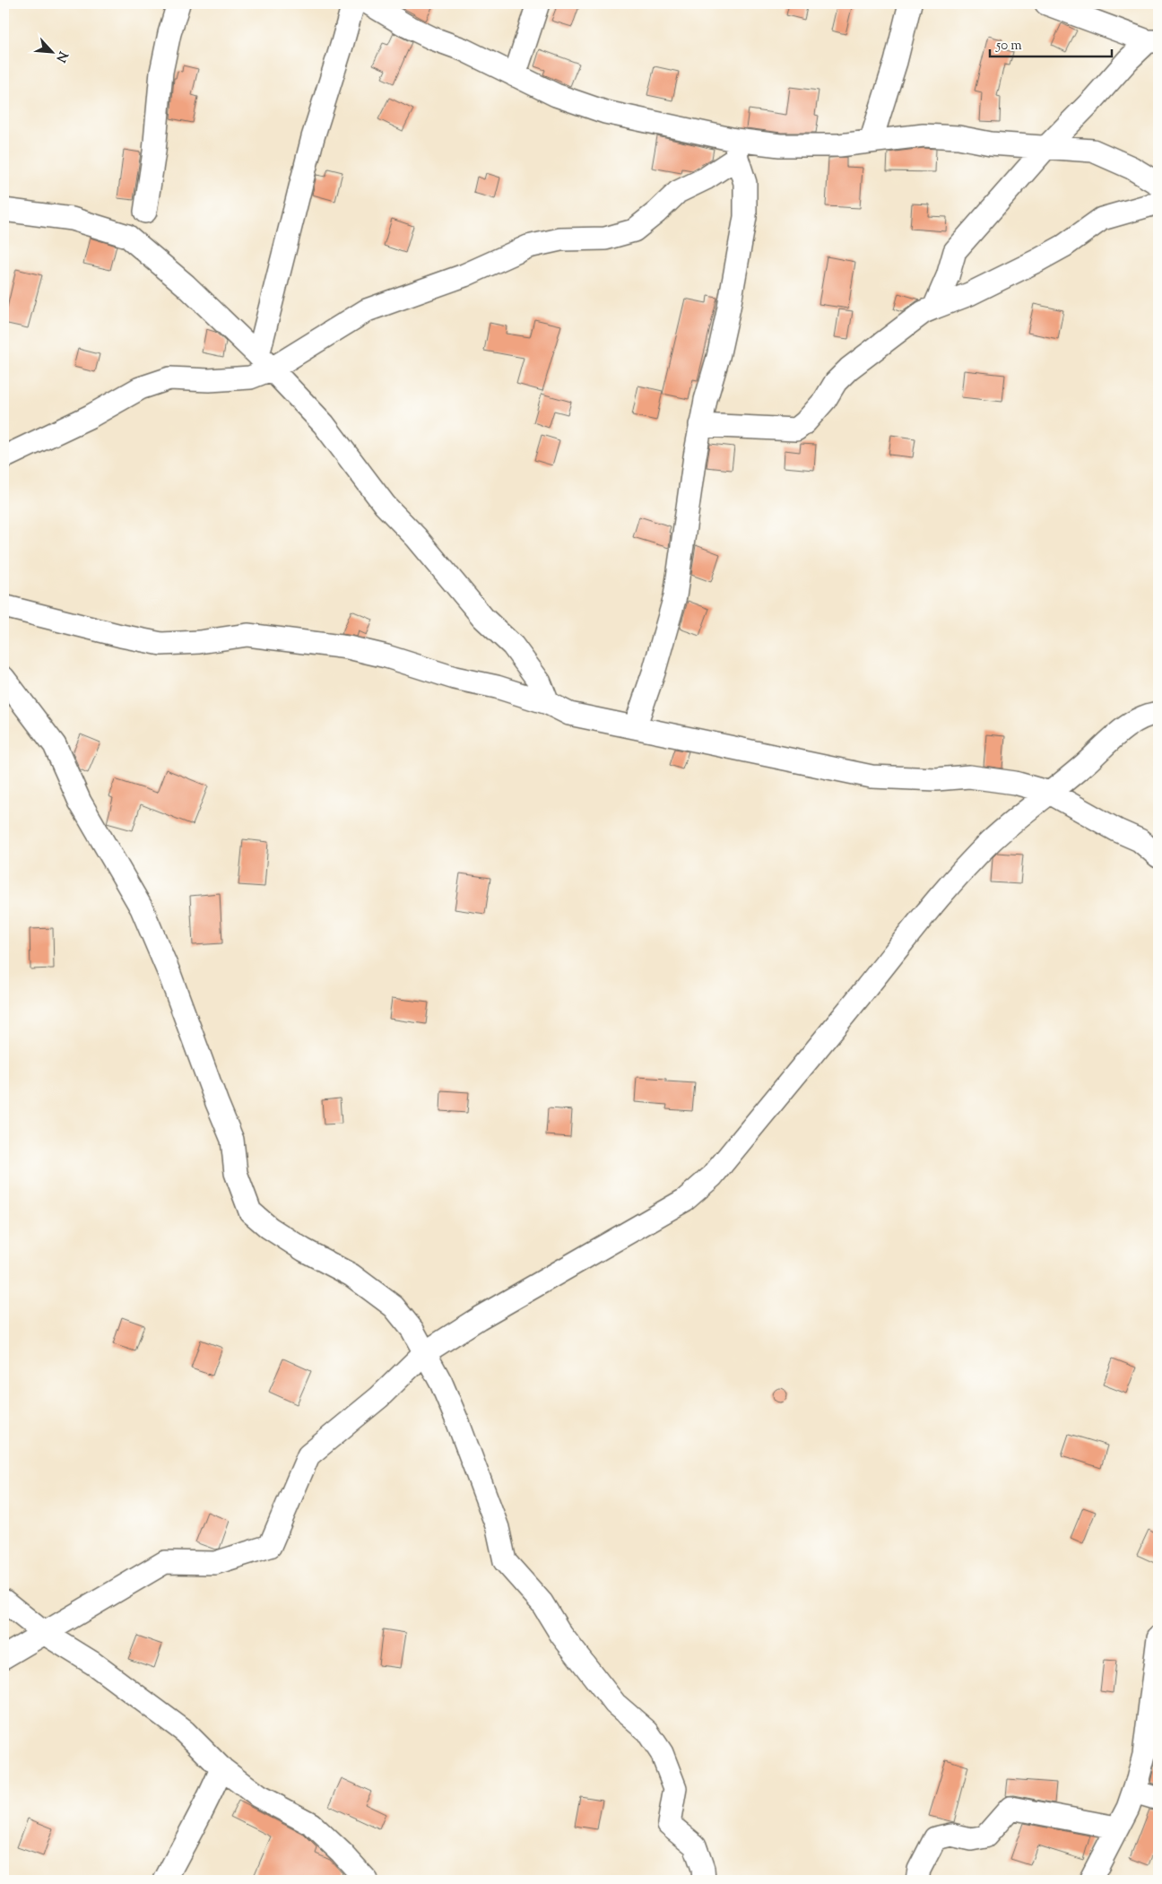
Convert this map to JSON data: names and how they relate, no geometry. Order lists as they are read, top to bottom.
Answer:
{
  "scale_bar": "50 m",
  "north": "bottom right"
}
